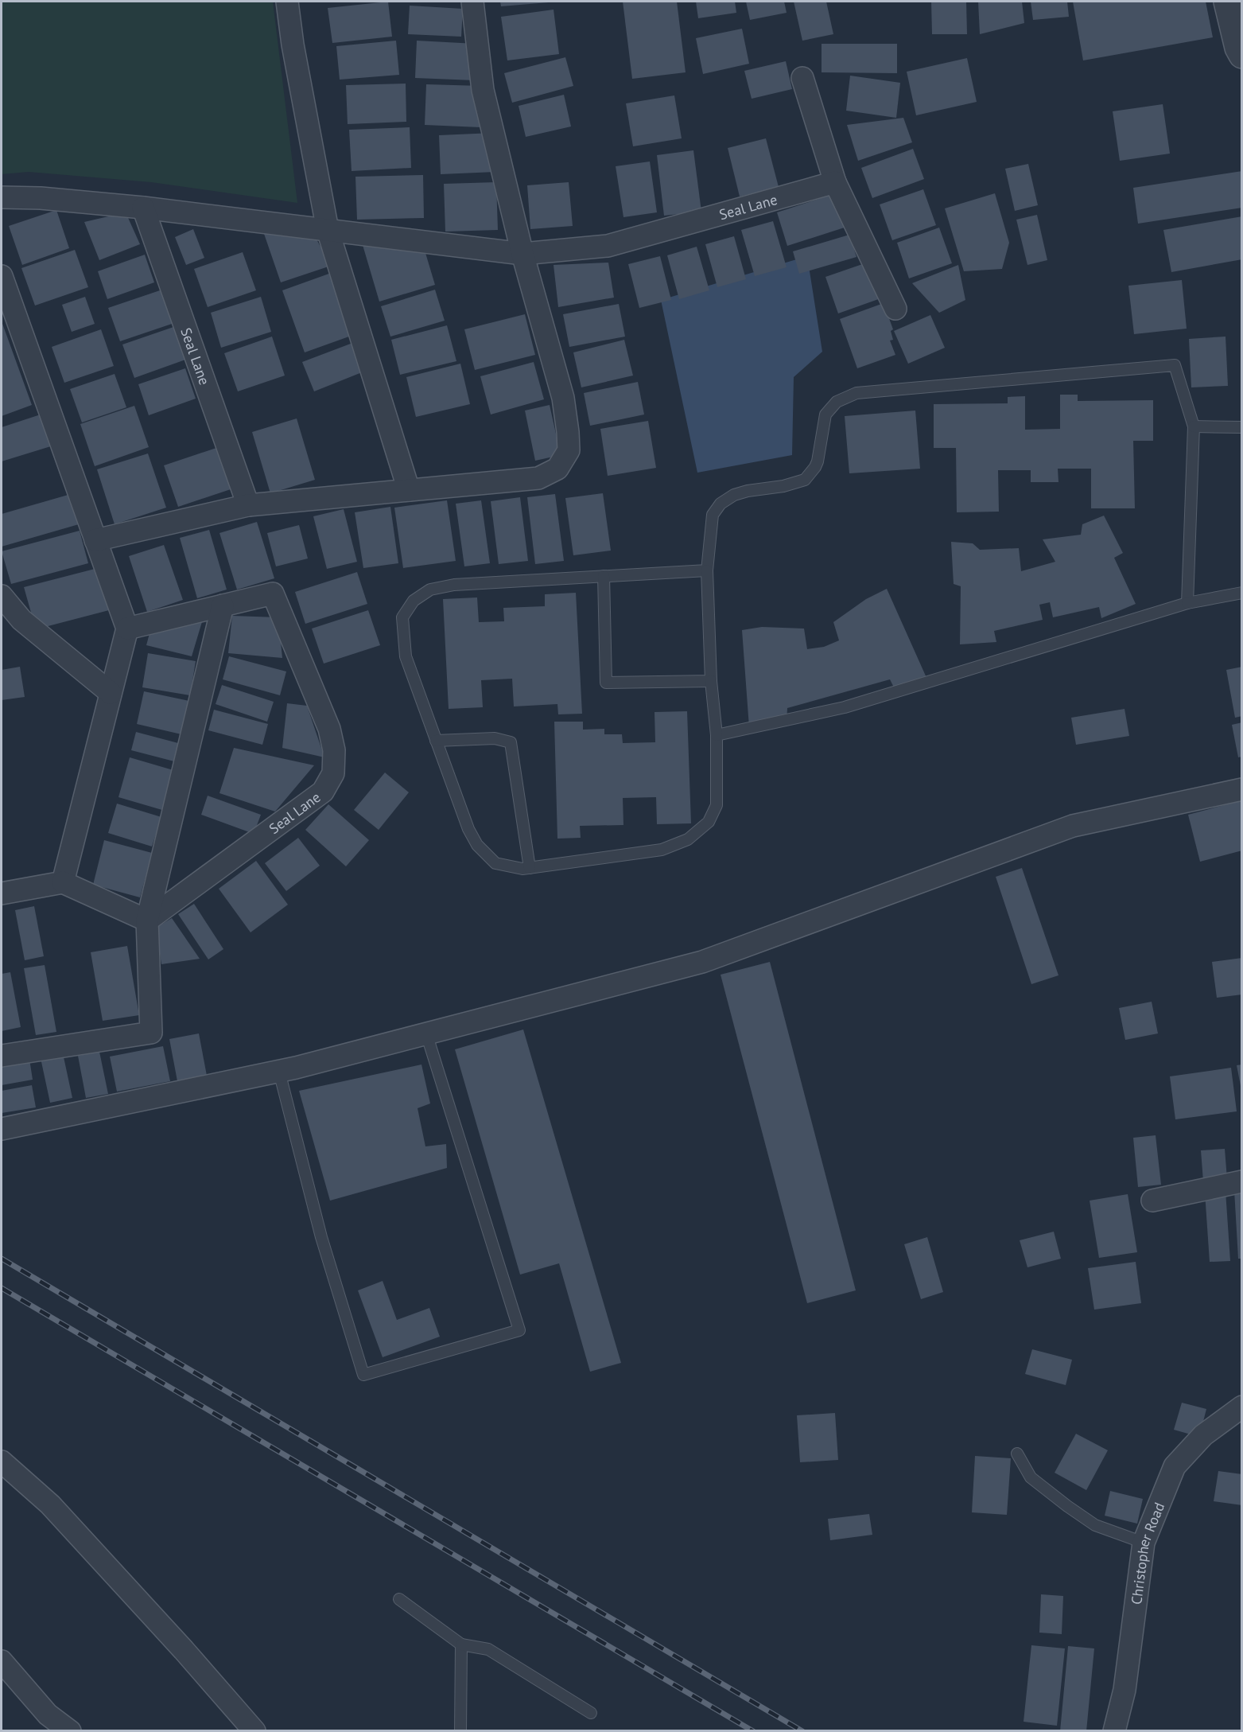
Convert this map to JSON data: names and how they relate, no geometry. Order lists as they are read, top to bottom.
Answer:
{
  "streets": {
    "street": ["Seal Lane", "Christopher Road"]
  }
}
